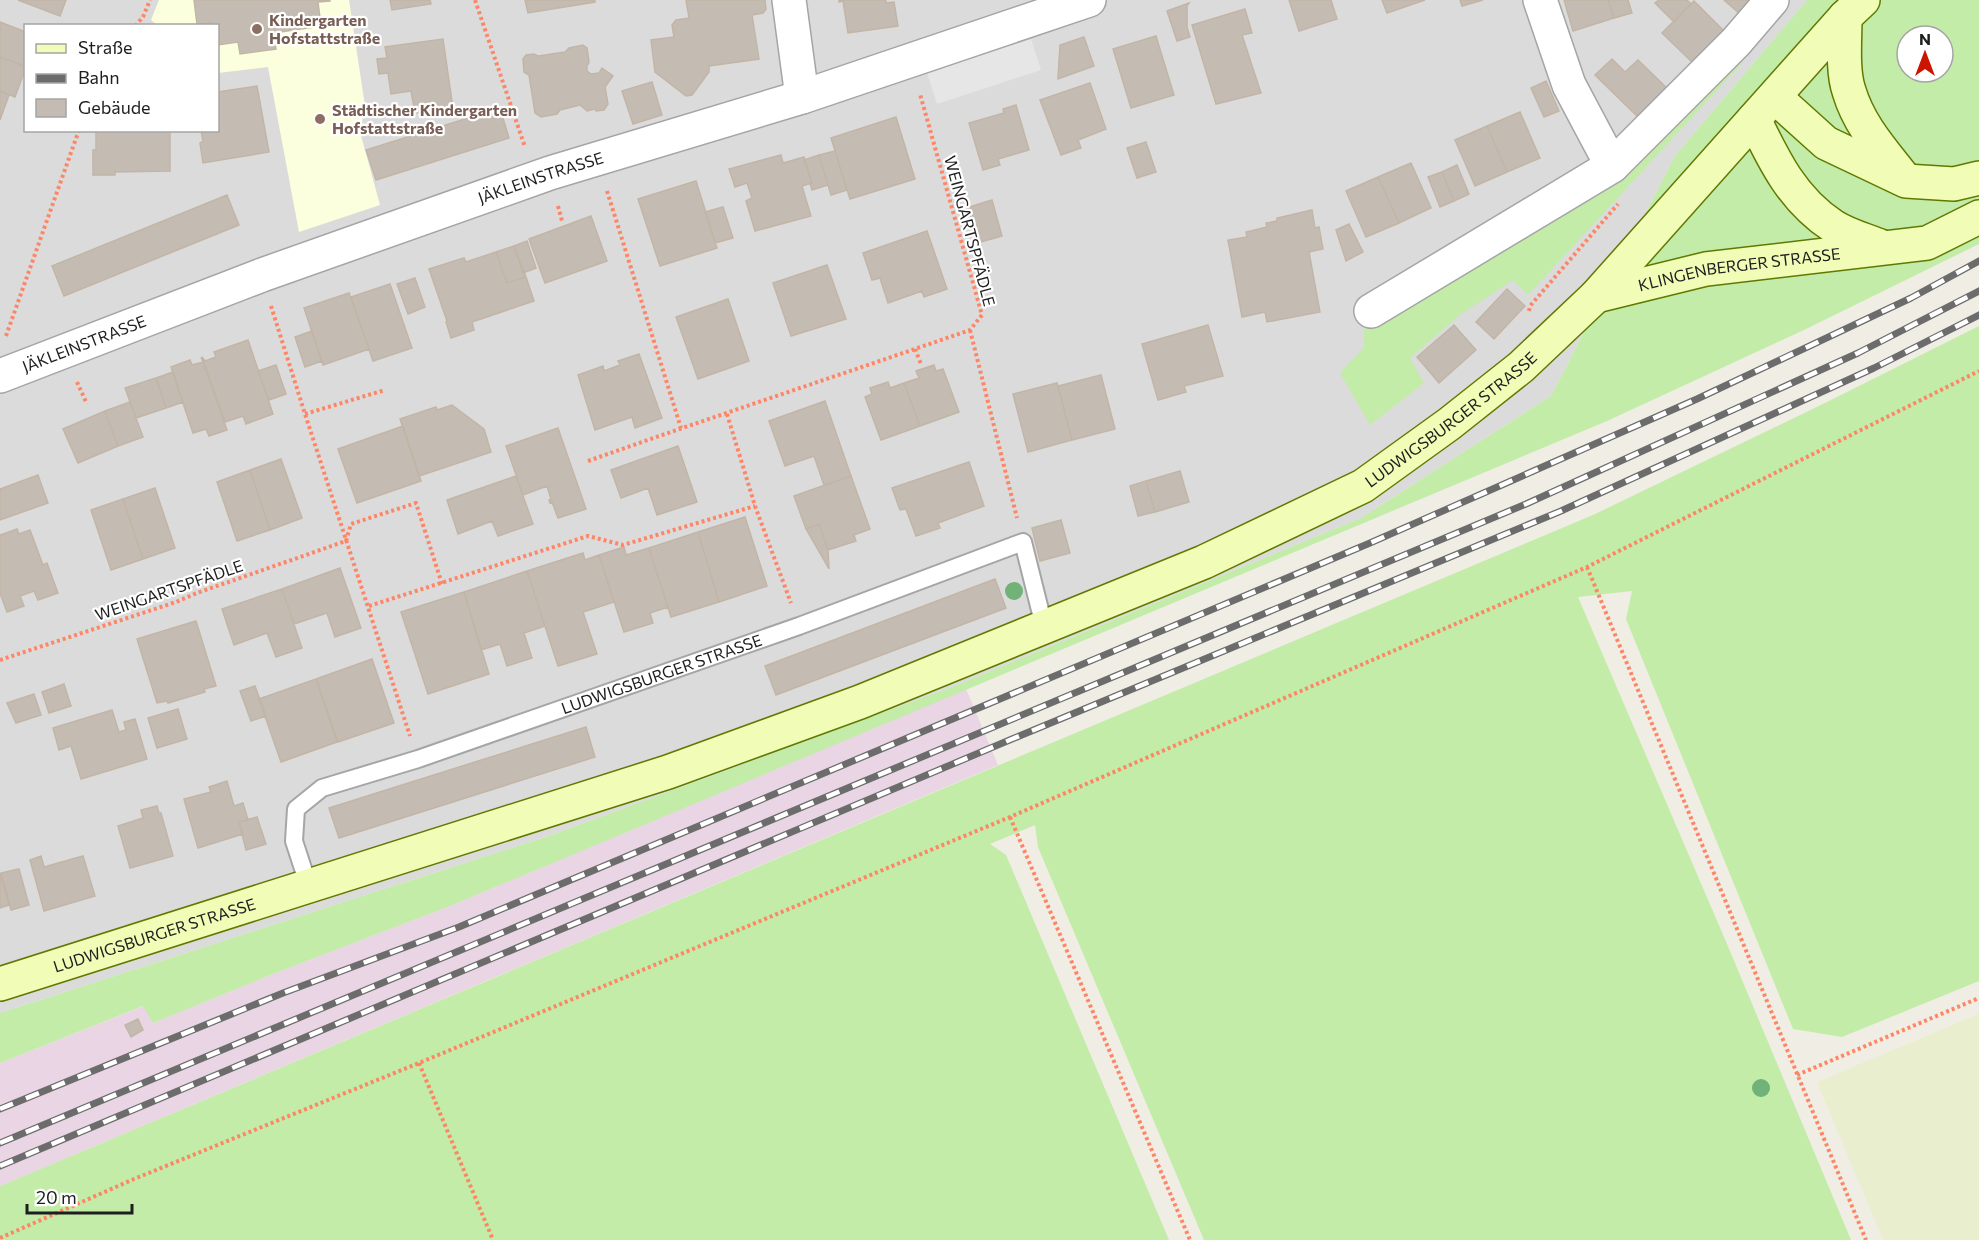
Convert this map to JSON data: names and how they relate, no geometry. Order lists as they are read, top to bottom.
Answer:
{
  "streets": {
    "main road": ["KLINGENBERGER STRASSE", "LUDWIGSBURGER STRASSE"],
    "street": ["JÄKLEINSTRASSE"],
    "path": ["WEINGARTSPFÄDLE"]
  },
  "crossings": [
    ["JÄKLEINSTRASSE", "WEINGARTSPFÄDLE"],
    ["KLINGENBERGER STRASSE", "LUDWIGSBURGER STRASSE"]
  ],
  "places": ["Kindergarten Hofstattstraße", "Städtischer Kindergarten Hofstattstraße"],
  "legend": ["Straße", "Bahn", "Gebäude"],
  "scale_bar": "20 m",
  "north": "top"
}
